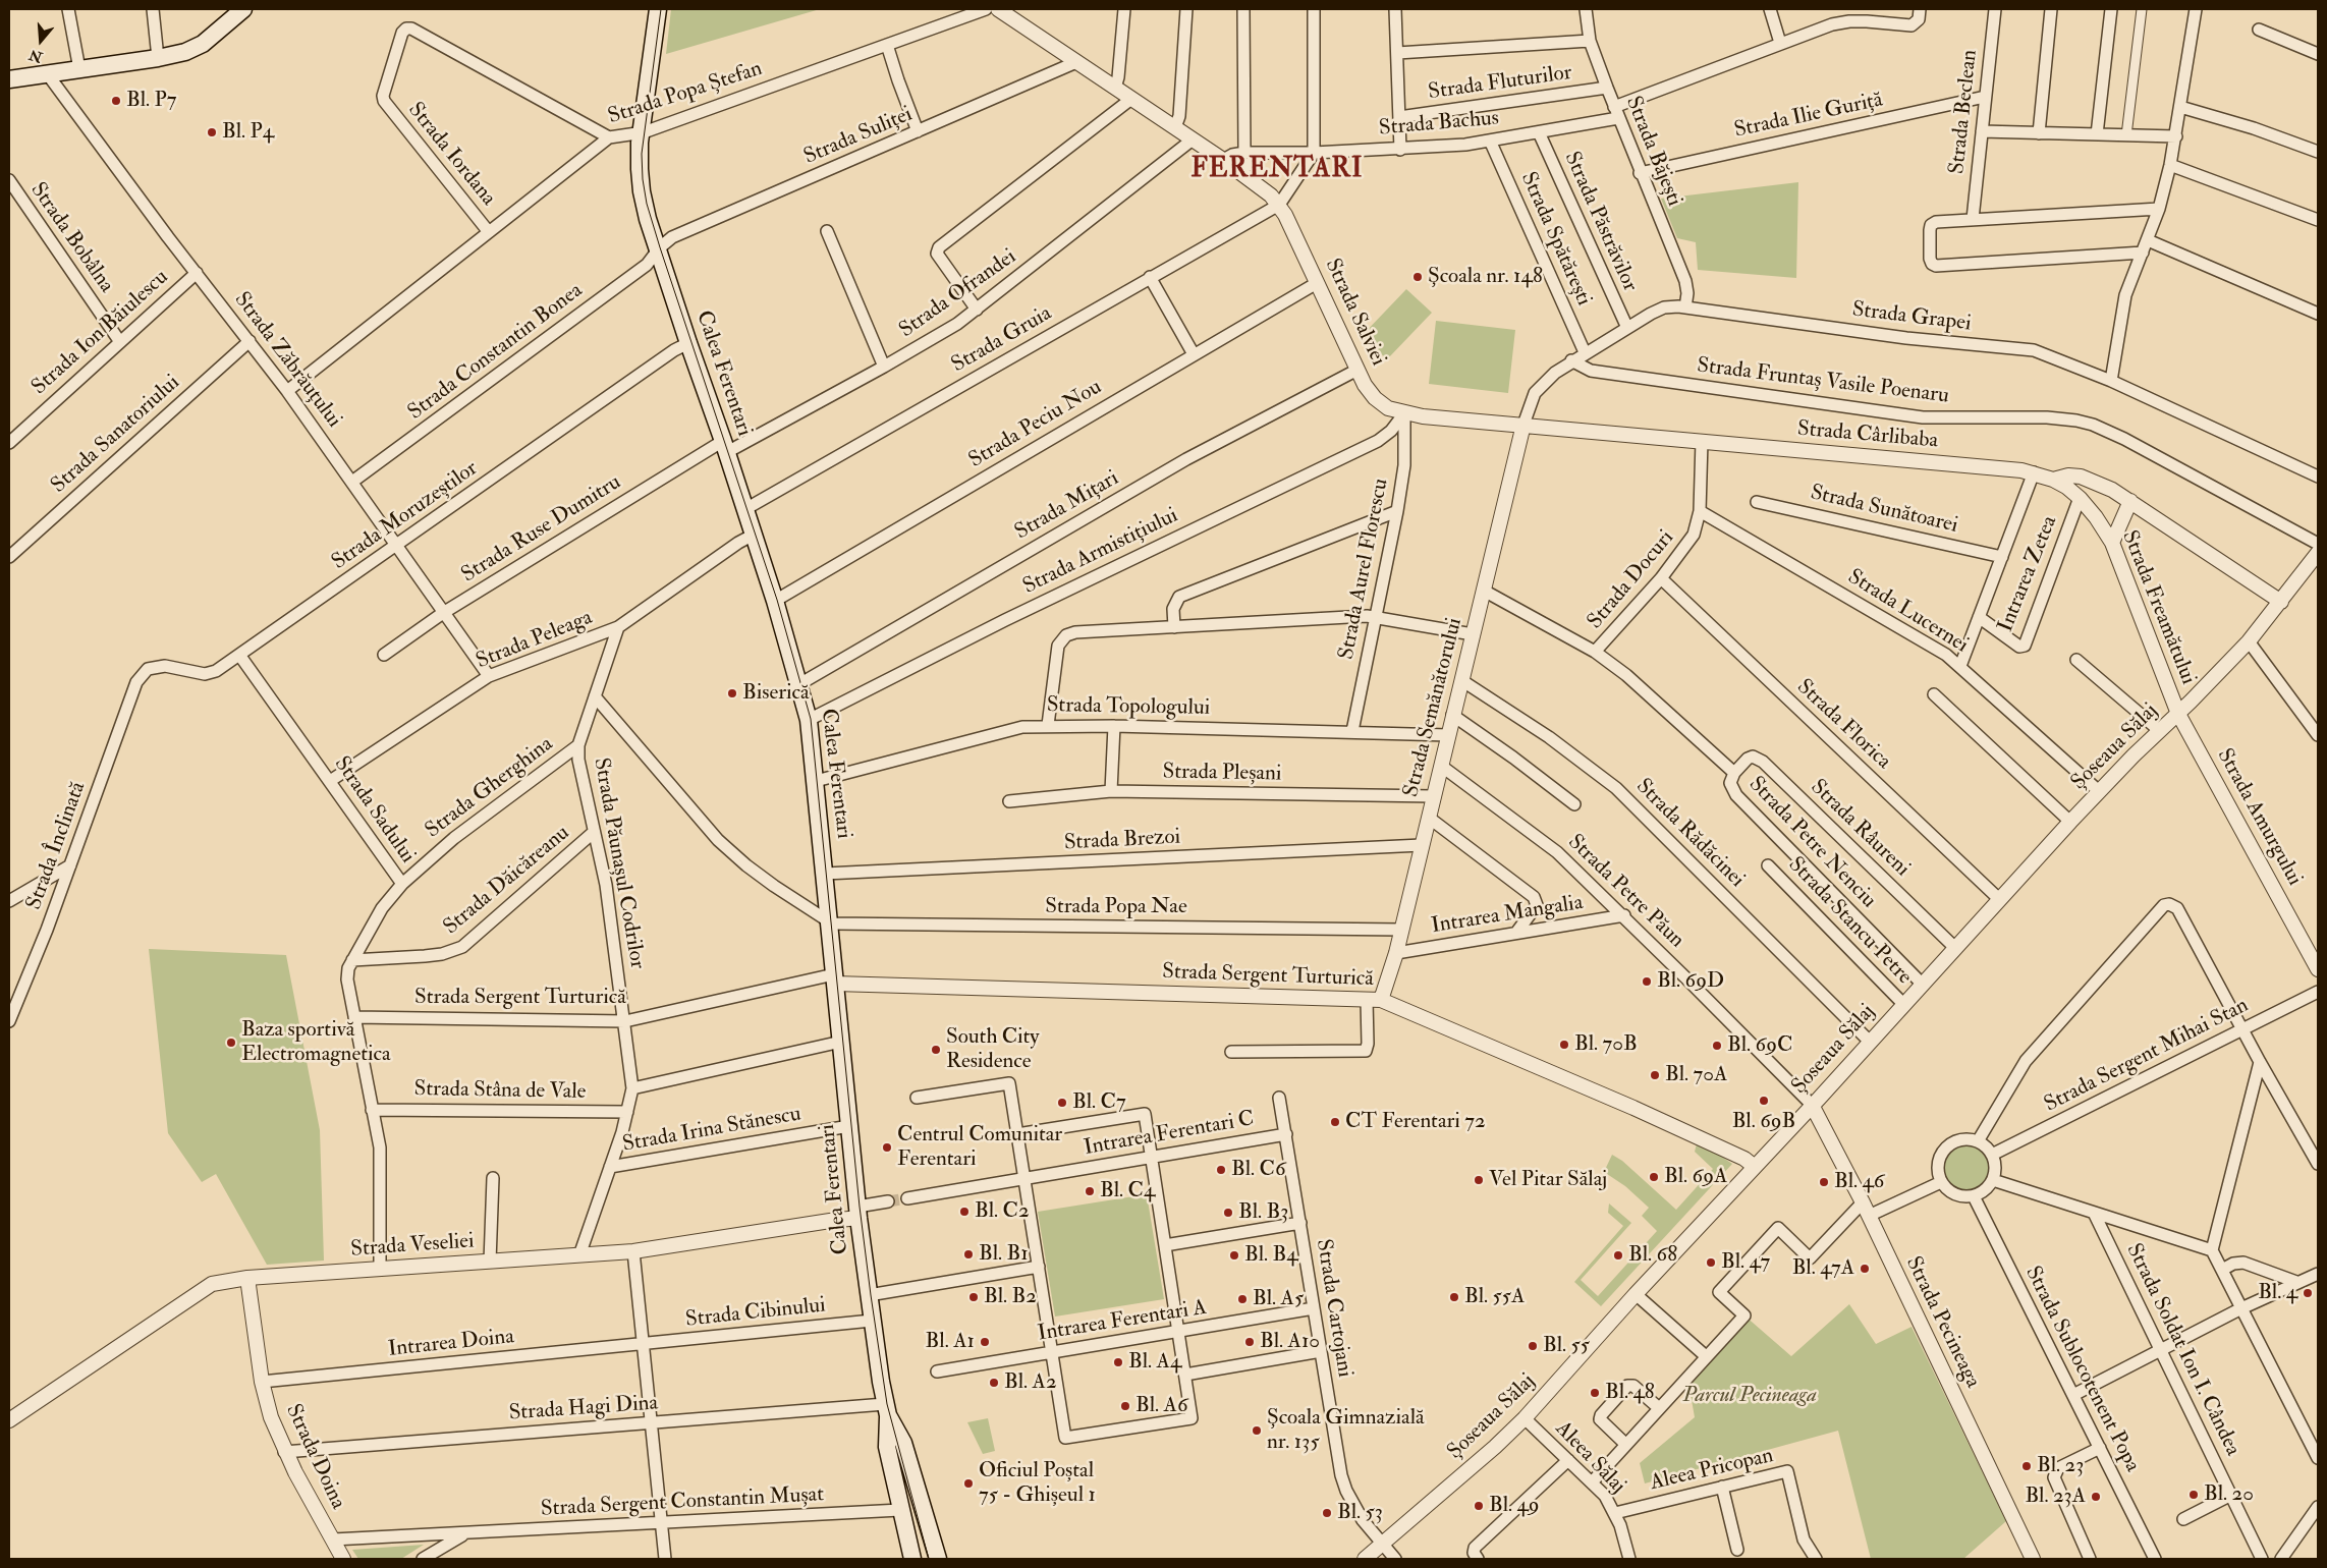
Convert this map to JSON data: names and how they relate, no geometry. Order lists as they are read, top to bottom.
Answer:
{
  "streets": {
    "main road": ["Calea Ferentari"],
    "street": [
      "Strada Fluturilor",
      "Strada Popa Ștefan",
      "Strada Beclean",
      "Strada Ilie Guriță",
      "Strada Bachus",
      "Strada Suliței",
      "Strada Băjești",
      "Strada Iordana",
      "Strada Păstrăvilor",
      "Strada Bobâlna",
      "Strada Spătărești",
      "Strada Ofrandei",
      "Strada Salviei",
      "Strada Grapei",
      "Strada Ion Băiulescu",
      "Strada Gruia",
      "Strada Constantin Bonea",
      "Strada Zăbrăuțului",
      "Strada Fruntaș Vasile Poenaru",
      "Strada Peciu Nou",
      "Strada Sanatoriului",
      "Strada Cârlibaba",
      "Strada Mițari",
      "Strada Sunătoarei",
      "Strada Moruzeștilor",
      "Strada Ruse Dumitru",
      "Strada Armistițiului",
      "Strada Aurel Florescu",
      "Intrarea Zetea",
      "Strada Docuri",
      "Strada Freamătului",
      "Strada Lucernei",
      "Strada Peleaga",
      "Strada Topologului",
      "Strada Semănătorului",
      "Strada Florica",
      "Șoseaua Sălaj",
      "Strada Pleșani",
      "Strada Gherghina",
      "Strada Sadului",
      "Strada Amurgului",
      "Strada Râureni",
      "Strada Rădăcinei",
      "Strada Brezoi",
      "Strada Petre Nenciu",
      "Strada Înclinată",
      "Strada Păunașul Codrilor",
      "Strada Dăicăreanu",
      "Strada Petre Păun",
      "Strada Popa Nae",
      "Intrarea Mangalia",
      "Strada Stancu Petre",
      "Strada Sergent Turturică",
      "Strada Sergent Mihai Stan",
      "Strada Stâna de Vale",
      "Strada Irina Stănescu",
      "Intrarea Ferentari C",
      "Strada Veseliei",
      "Strada Cartojani",
      "Strada Cibinului",
      "Intrarea Ferentari A",
      "Strada Pecineaga",
      "Intrarea Doina",
      "Strada Soldat Ion I. Cândea",
      "Strada Sublocotenent Popa",
      "Strada Hagi Dina",
      "Strada Doina",
      "Aleea Sălaj",
      "Aleea Pricopan",
      "Strada Sergent Constantin Mușat"
    ]
  },
  "crossings": [
    ["Strada Fluturilor", "Strada Băjești"],
    ["Strada Popa Ștefan", "Strada Iordana"],
    ["Strada Popa Ștefan", "Strada Zăbrăuțului"],
    ["Strada Popa Ștefan", "Calea Ferentari"],
    ["Strada Beclean", "Strada Ilie Guriță"],
    ["Strada Ilie Guriță", "Strada Băjești"],
    ["Strada Bachus", "Strada Băjești"],
    ["Strada Bachus", "Strada Păstrăvilor"],
    ["Strada Bachus", "Strada Spătărești"],
    ["Strada Suliței", "Strada Constantin Bonea"],
    ["Strada Suliței", "Calea Ferentari"],
    ["Strada Băjești", "Strada Grapei"],
    ["Strada Păstrăvilor", "Strada Grapei"],
    ["Strada Bobâlna", "Strada Ion Băiulescu"],
    ["Strada Spătărești", "Strada Grapei"],
    ["Strada Ofrandei", "Calea Ferentari"],
    ["Strada Ofrandei", "Strada Ruse Dumitru"],
    ["Strada Salviei", "Strada Gruia"],
    ["Strada Salviei", "Strada Peciu Nou"],
    ["Strada Salviei", "Strada Cârlibaba"],
    ["Strada Salviei", "Strada Mițari"],
    ["Strada Salviei", "Strada Armistițiului"],
    ["Strada Salviei", "Strada Aurel Florescu"],
    ["Strada Grapei", "Strada Fruntaș Vasile Poenaru"],
    ["Strada Grapei", "Strada Cârlibaba"],
    ["Strada Grapei", "Strada Semănătorului"],
    ["Strada Ion Băiulescu", "Strada Zăbrăuțului"],
    ["Strada Gruia", "Calea Ferentari"],
    ["Strada Constantin Bonea", "Strada Zăbrăuțului"],
    ["Strada Constantin Bonea", "Calea Ferentari"],
    ["Strada Zăbrăuțului", "Strada Sanatoriului"],
    ["Strada Zăbrăuțului", "Strada Moruzeștilor"],
    ["Strada Zăbrăuțului", "Strada Ruse Dumitru"],
    ["Strada Zăbrăuțului", "Strada Peleaga"],
    ["Calea Ferentari", "Strada Peciu Nou"],
    ["Calea Ferentari", "Strada Mițari"],
    ["Calea Ferentari", "Strada Moruzeștilor"],
    ["Calea Ferentari", "Strada Ruse Dumitru"],
    ["Calea Ferentari", "Strada Armistițiului"],
    ["Calea Ferentari", "Strada Peleaga"],
    ["Calea Ferentari", "Strada Topologului"],
    ["Calea Ferentari", "Strada Brezoi"],
    ["Calea Ferentari", "Strada Popa Nae"],
    ["Calea Ferentari", "Strada Sergent Turturică"],
    ["Calea Ferentari", "Strada Irina Stănescu"],
    ["Calea Ferentari", "Strada Veseliei"],
    ["Calea Ferentari", "Strada Cibinului"],
    ["Calea Ferentari", "Strada Hagi Dina"],
    ["Calea Ferentari", "Strada Sergent Constantin Mușat"],
    ["Strada Cârlibaba", "Strada Armistițiului"],
    ["Strada Cârlibaba", "Strada Aurel Florescu"],
    ["Strada Cârlibaba", "Strada Docuri"],
    ["Strada Cârlibaba", "Strada Freamătului"],
    ["Strada Cârlibaba", "Strada Semănătorului"],
    ["Strada Cârlibaba", "Șoseaua Sălaj"],
    ["Strada Moruzeștilor", "Strada Sadului"],
    ["Strada Moruzeștilor", "Strada Înclinată"],
    ["Strada Armistițiului", "Strada Aurel Florescu"],
    ["Strada Aurel Florescu", "Strada Topologului"],
    ["Intrarea Zetea", "Strada Freamătului"],
    ["Strada Docuri", "Strada Lucernei"],
    ["Strada Docuri", "Strada Florica"],
    ["Strada Docuri", "Strada Petre Nenciu"],
    ["Strada Freamătului", "Șoseaua Sălaj"],
    ["Strada Freamătului", "Strada Amurgului"],
    ["Strada Lucernei", "Șoseaua Sălaj"],
    ["Strada Peleaga", "Strada Sadului"],
    ["Strada Peleaga", "Strada Păunașul Codrilor"],
    ["Strada Topologului", "Strada Semănătorului"],
    ["Strada Semănătorului", "Strada Pleșani"],
    ["Strada Semănătorului", "Strada Rădăcinei"],
    ["Strada Semănătorului", "Strada Brezoi"],
    ["Strada Semănătorului", "Strada Petre Nenciu"],
    ["Strada Semănătorului", "Strada Petre Păun"],
    ["Strada Semănătorului", "Strada Popa Nae"],
    ["Strada Semănătorului", "Intrarea Mangalia"],
    ["Strada Semănătorului", "Strada Sergent Turturică"],
    ["Strada Florica", "Șoseaua Sălaj"],
    ["Șoseaua Sălaj", "Strada Amurgului"],
    ["Șoseaua Sălaj", "Strada Râureni"],
    ["Șoseaua Sălaj", "Strada Rădăcinei"],
    ["Șoseaua Sălaj", "Strada Petre Nenciu"],
    ["Șoseaua Sălaj", "Strada Petre Păun"],
    ["Șoseaua Sălaj", "Strada Stancu Petre"],
    ["Șoseaua Sălaj", "Strada Sergent Turturică"],
    ["Șoseaua Sălaj", "Strada Cartojani"],
    ["Șoseaua Sălaj", "Strada Pecineaga"],
    ["Șoseaua Sălaj", "Aleea Sălaj"],
    ["Strada Gherghina", "Strada Sadului"],
    ["Strada Gherghina", "Strada Păunașul Codrilor"],
    ["Strada Sadului", "Strada Dăicăreanu"],
    ["Strada Sadului", "Strada Sergent Turturică"],
    ["Strada Sadului", "Strada Stâna de Vale"],
    ["Strada Sadului", "Strada Veseliei"],
    ["Strada Râureni", "Strada Petre Nenciu"],
    ["Strada Păunașul Codrilor", "Strada Dăicăreanu"],
    ["Strada Păunașul Codrilor", "Strada Sergent Turturică"],
    ["Strada Păunașul Codrilor", "Strada Stâna de Vale"],
    ["Strada Păunașul Codrilor", "Strada Irina Stănescu"],
    ["Strada Păunașul Codrilor", "Strada Veseliei"],
    ["Strada Petre Păun", "Intrarea Mangalia"],
    ["Strada Petre Păun", "Strada Pecineaga"],
    ["Strada Sergent Mihai Stan", "Strada Sublocotenent Popa"],
    ["Intrarea Ferentari C", "Strada Cartojani"],
    ["Strada Veseliei", "Strada Doina"],
    ["Strada Cartojani", "Intrarea Ferentari A"],
    ["Strada Cibinului", "Intrarea Doina"],
    ["Intrarea Doina", "Strada Doina"],
    ["Strada Hagi Dina", "Strada Doina"],
    ["Strada Doina", "Strada Sergent Constantin Mușat"],
    ["Aleea Sălaj", "Aleea Pricopan"]
  ],
  "districts": ["FERENTARI"],
  "parks": ["Parcul Pecineaga"],
  "places": [
    "Bl. P7",
    "Bl. P4",
    "Școala nr. 148",
    "Biserică",
    "Bl. 69D",
    "Baza sportivă Electromagnetica",
    "Bl. 70B",
    "Bl. 69C",
    "South City Residence",
    "Bl. 70A",
    "Bl. 69B",
    "Bl. C7",
    "CT Ferentari 72",
    "Centrul Comunitar Ferentari",
    "Bl. C6",
    "Bl. 69A",
    "Vel Pitar Sălaj",
    "Bl. 46",
    "Bl. C4",
    "Bl. C2",
    "Bl. B3",
    "Bl. B1",
    "Bl. B4",
    "Bl. 68",
    "Bl. 47",
    "Bl. 47A",
    "Bl. 4",
    "Bl. B2",
    "Bl. 55A",
    "Bl. A5",
    "Bl. A1",
    "Bl. A10",
    "Bl. 55",
    "Bl. A4",
    "Bl. A2",
    "Bl. 48",
    "Bl. A6",
    "Școala Gimnazială nr. 135",
    "Bl. 23",
    "Oficiul Poștal 75 - Ghișeul 1",
    "Bl. 20",
    "Bl. 23A",
    "Bl. 49",
    "Bl. 53"
  ],
  "north": "bottom"
}
